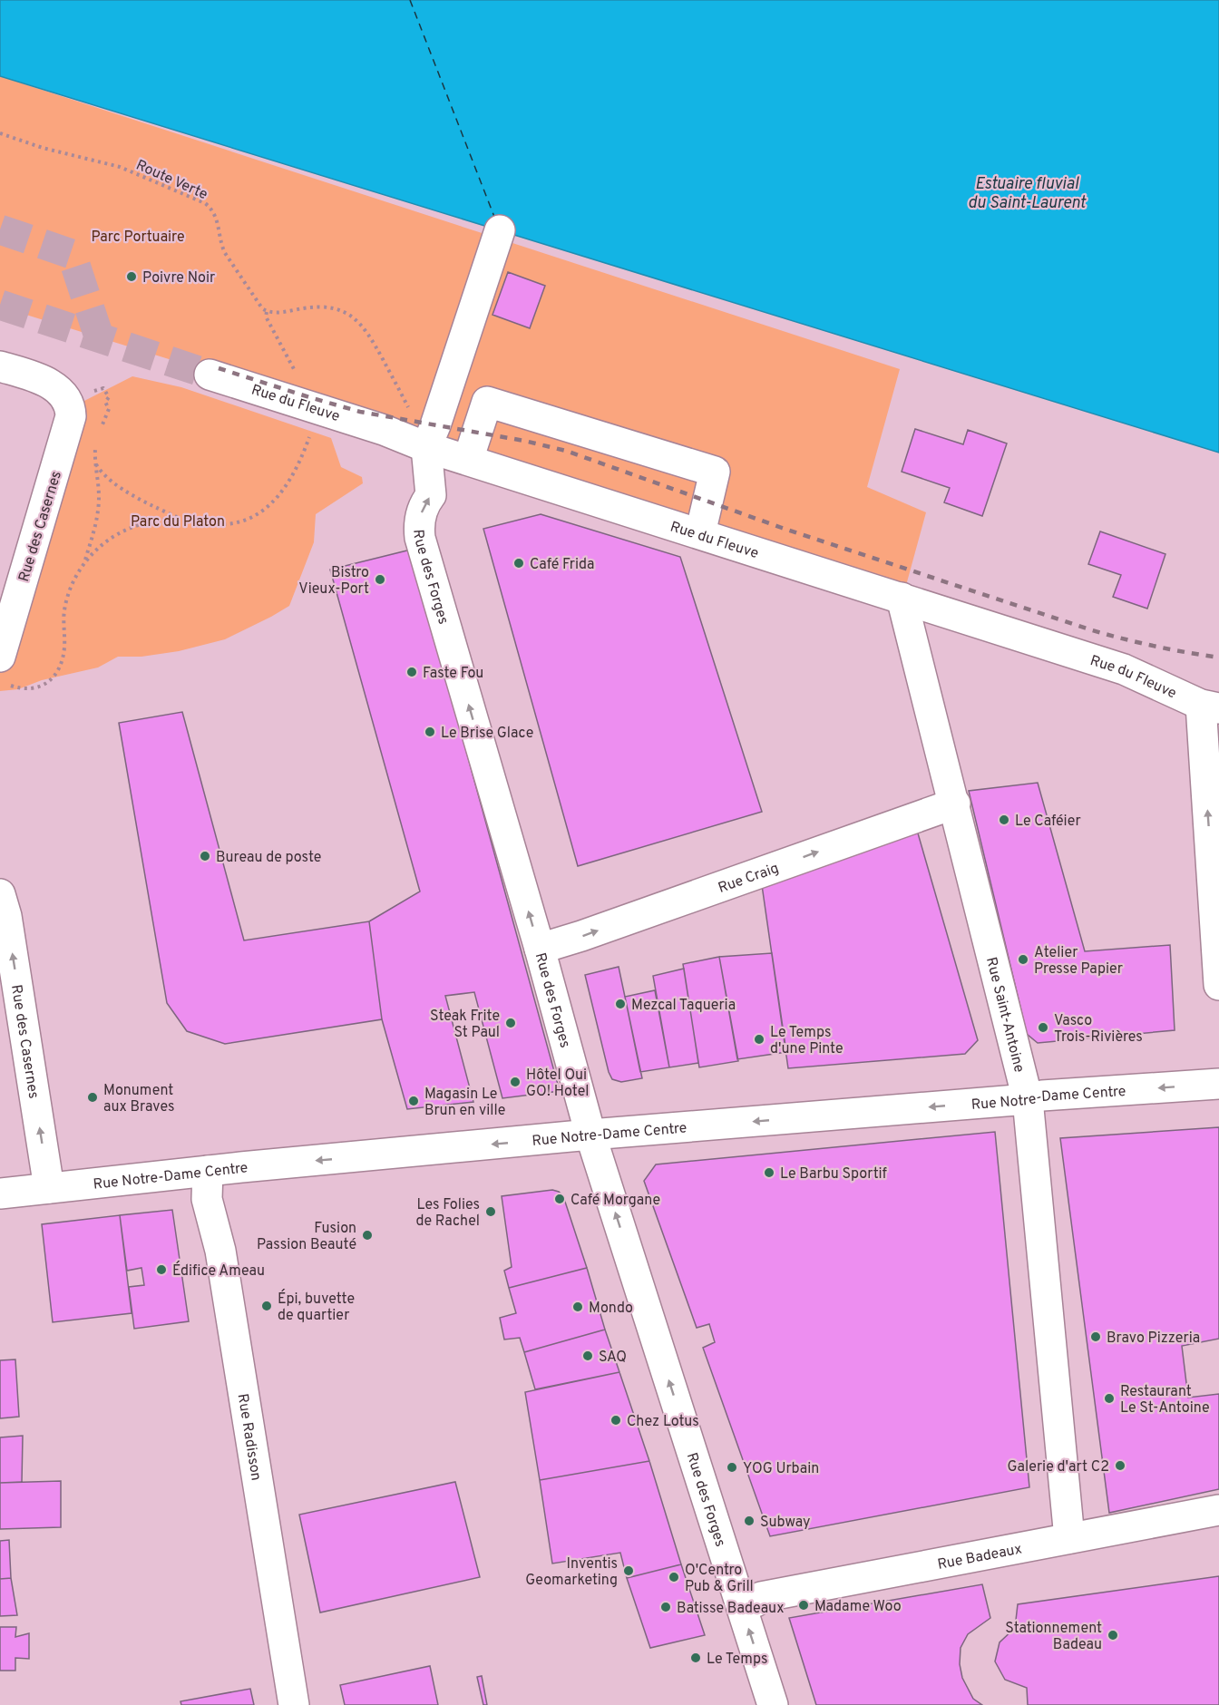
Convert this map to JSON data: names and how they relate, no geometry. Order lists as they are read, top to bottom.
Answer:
{
  "streets": {
    "street": [
      "Rue du Fleuve",
      "Rue des Casernes",
      "Rue des Forges",
      "Rue Craig",
      "Rue Saint-Antoine",
      "Rue Notre-Dame Centre",
      "Rue Radisson",
      "Rue Badeaux"
    ],
    "path": ["Route Verte"]
  },
  "crossings": [
    ["Route Verte", "Rue du Fleuve"],
    ["Route Verte", "Rue des Forges"],
    ["Rue du Fleuve", "Rue des Forges"],
    ["Rue du Fleuve", "Rue Saint-Antoine"],
    ["Rue des Casernes", "Rue Notre-Dame Centre"],
    ["Rue des Forges", "Rue Craig"],
    ["Rue des Forges", "Rue Notre-Dame Centre"],
    ["Rue des Forges", "Rue Badeaux"],
    ["Rue Craig", "Rue Saint-Antoine"],
    ["Rue Saint-Antoine", "Rue Notre-Dame Centre"],
    ["Rue Saint-Antoine", "Rue Badeaux"],
    ["Rue Notre-Dame Centre", "Rue Radisson"]
  ],
  "one_way": [
    "Rue des Casernes",
    "Rue des Forges",
    "Rue Craig",
    "Rue Notre-Dame Centre"
  ],
  "water": ["Estuaire fluvial du Saint-Laurent"],
  "parks": ["Parc Portuaire", "Parc du Platon"],
  "places": [
    "Poivre Noir",
    "Café Frida",
    "Bistro Vieux-Port",
    "Faste Fou",
    "Le Brise Glace",
    "Le Caféier",
    "Bureau de poste",
    "Atelier Presse Papier",
    "Mezcal Taqueria",
    "Steak Frite St Paul",
    "Vasco Trois-Rivières",
    "Le Temps d'une Pinte",
    "Hôtel Oui GO! Hotel",
    "Monument aux Braves",
    "Magasin Le Brun en ville",
    "Le Barbu Sportif",
    "Café Morgane",
    "Les Folies de Rachel",
    "Fusion Passion Beauté",
    "Édifice Ameau",
    "Épi, buvette de quartier",
    "Mondo",
    "Bravo Pizzeria",
    "SAQ",
    "Restaurant Le St-Antoine",
    "Chez Lotus",
    "Galerie d'art C2",
    "YOG Urbain",
    "Subway",
    "Inventis Geomarketing",
    "O'Centro Pub & Grill",
    "Madame Woo",
    "Batisse Badeaux",
    "Stationnement Badeau",
    "Le Temps"
  ]
}
